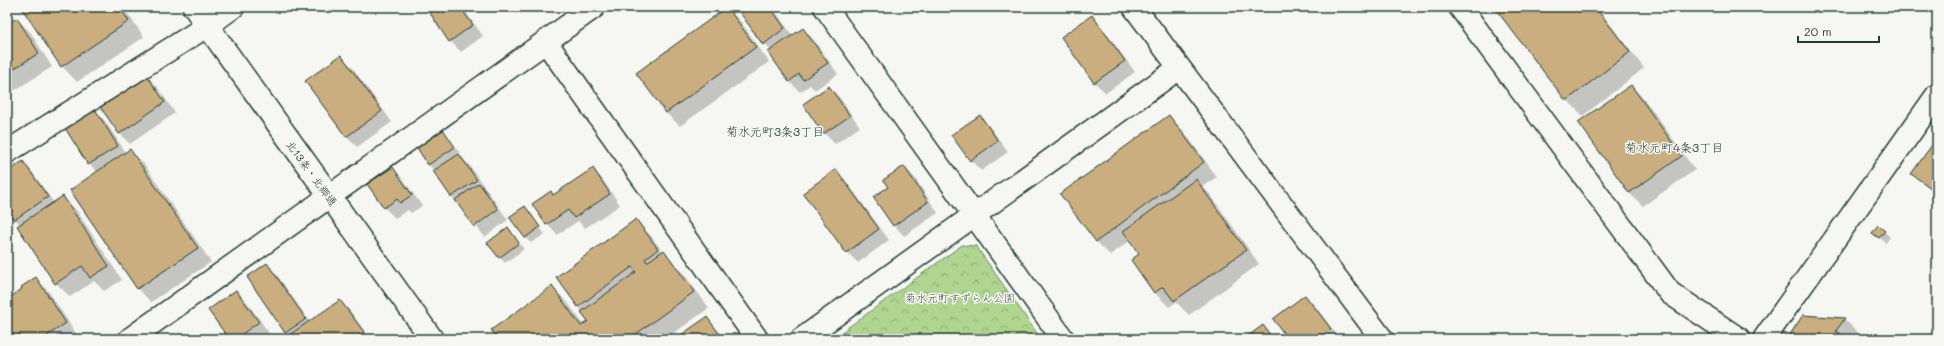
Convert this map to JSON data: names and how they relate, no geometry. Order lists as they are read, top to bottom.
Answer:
{
  "streets": {
    "street": ["北13条・北郷通"]
  },
  "districts": ["菊水元町3条3丁目", "菊水元町4条3丁目"],
  "parks": ["菊水元町すずらん公園"],
  "scale_bar": "20 m"
}
